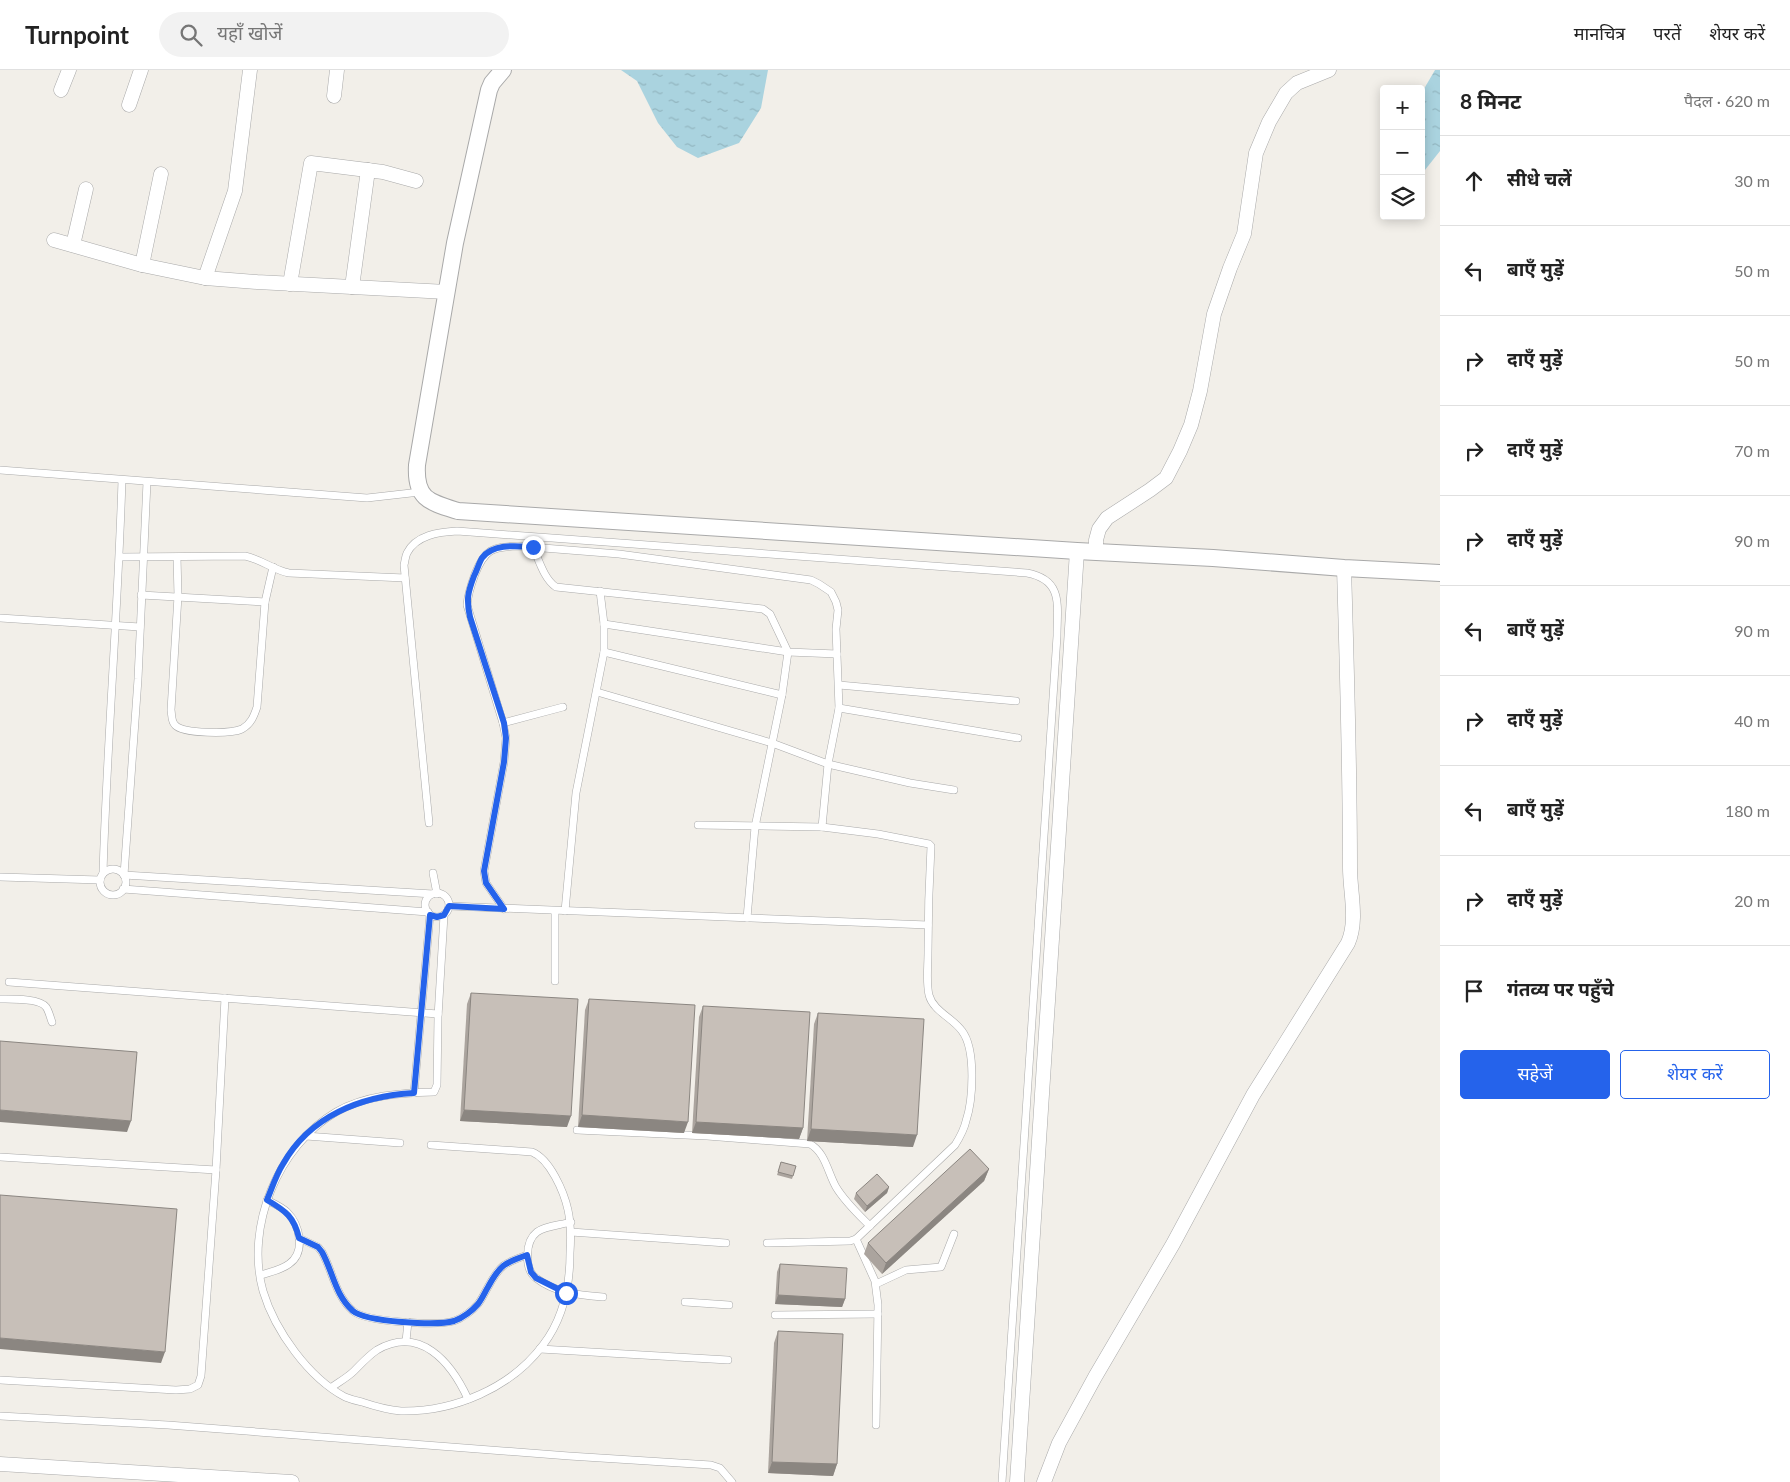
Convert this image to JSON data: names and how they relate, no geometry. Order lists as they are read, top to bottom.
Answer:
{
  "page": {
    "header": "Turnpoint",
    "search": "यहाँ खोजें",
    "nav": ["मानचित्र", "परतें", "शेयर करें"],
    "heading": ["8 मिनट", "पैदल · 620 m"],
    "map_buttons": ["+", "−"],
    "list": [
      ["सीधे चलें", "30 m"],
      ["बाएँ मुड़ें", "50 m"],
      ["दाएँ मुड़ें", "50 m"],
      ["दाएँ मुड़ें", "70 m"],
      ["दाएँ मुड़ें", "90 m"],
      ["बाएँ मुड़ें", "90 m"],
      ["दाएँ मुड़ें", "40 m"],
      ["बाएँ मुड़ें", "180 m"],
      ["दाएँ मुड़ें", "20 m"],
      "गंतव्य पर पहुँचे"
    ],
    "buttons": ["सहेजें", "शेयर करें"]
  }
}
